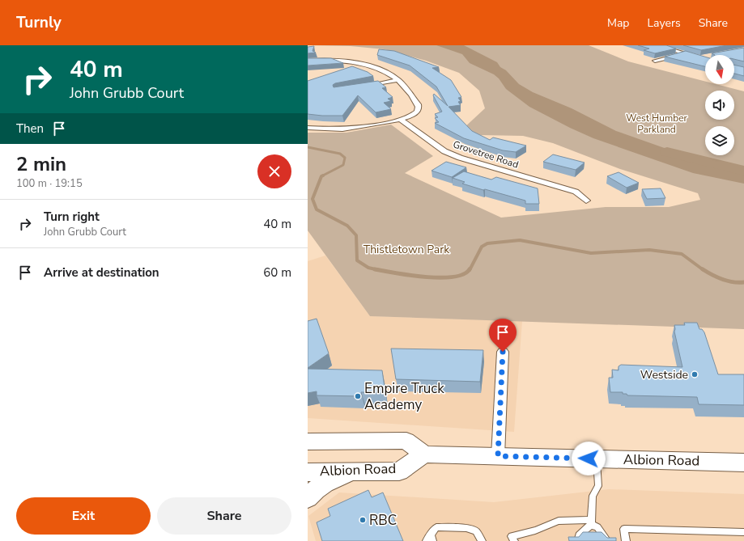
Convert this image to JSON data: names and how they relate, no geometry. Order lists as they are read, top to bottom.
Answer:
{
  "streets": {
    "main road": ["Albion Road"],
    "street": ["Grovetree Road"]
  },
  "parks": ["West Humber Parkland", "Thistletown Park"],
  "places": ["Westside", "Empire Truck Academy", "RBC"],
  "north": "bottom",
  "page": {
    "header": "Turnly",
    "nav": ["Map", "Layers", "Share"],
    "turn": ["40 m", "John Grubb Court"],
    "then": "Then",
    "heading": ["2 min", "100 m · 19:15"],
    "list": [
      {
        "name": "Turn right",
        "note": "John Grubb Court",
        "value": "40 m"
      },
      {
        "name": "Arrive at destination",
        "value": "60 m"
      }
    ],
    "buttons": ["Exit", "Share"]
  }
}
